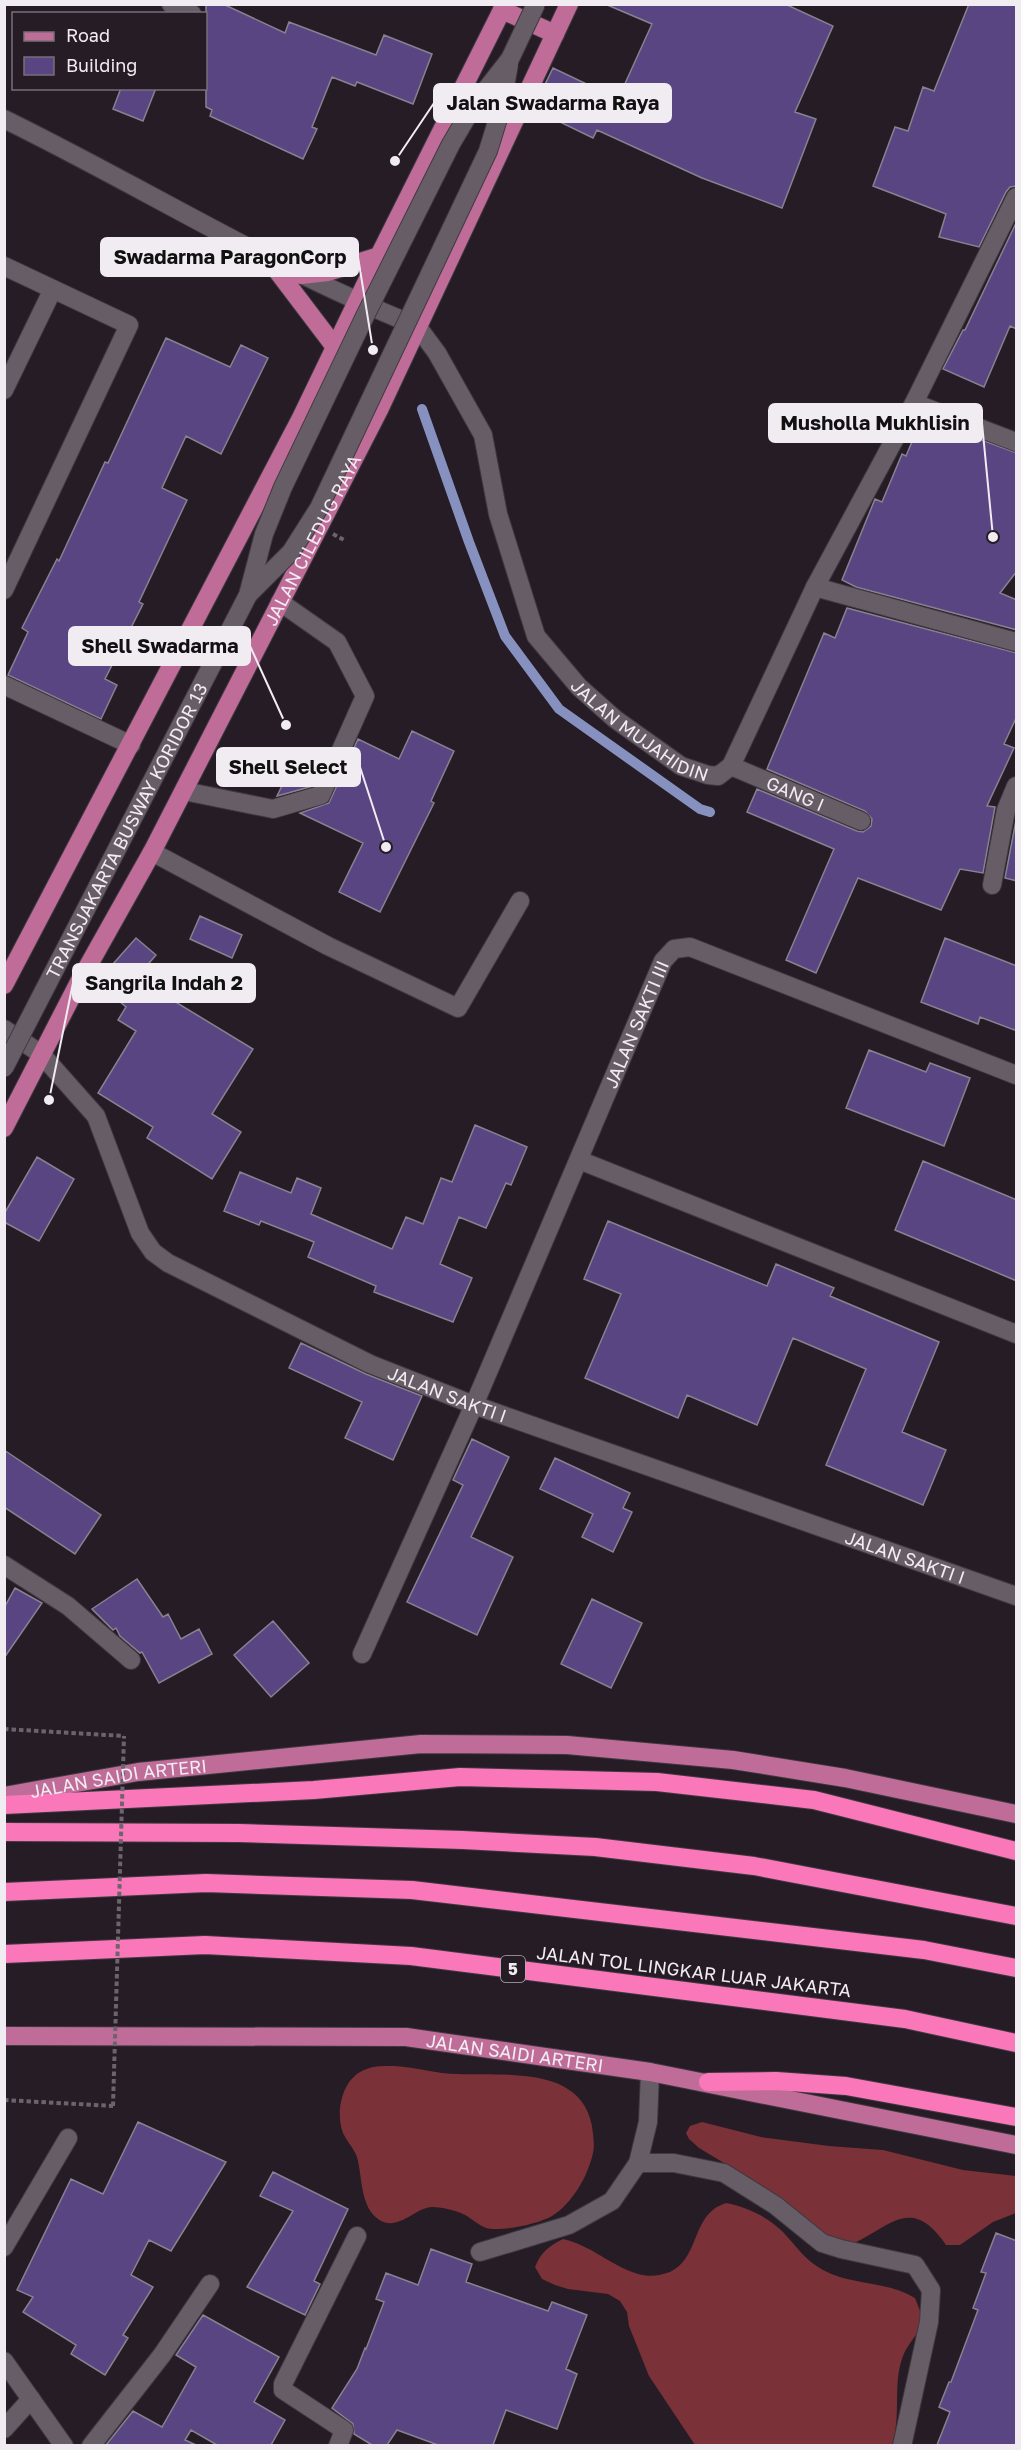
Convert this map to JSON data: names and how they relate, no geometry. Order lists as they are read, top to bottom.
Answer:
{
  "streets": {
    "highway": ["5", "JALAN TOL LINGKAR LUAR JAKARTA"],
    "main road": ["JALAN CILEDUG RAYA", "JALAN SAIDI ARTERI"],
    "street": [
      "JALAN MUJAHIDIN",
      "GANG I",
      "TRANSJAKARTA BUSWAY KORIDOR 13",
      "JALAN SAKTI III",
      "JALAN SAKTI I"
    ]
  },
  "crossings": [
    ["JALAN CILEDUG RAYA", "JALAN MUJAHIDIN"],
    ["JALAN CILEDUG RAYA", "JALAN SAKTI I"],
    ["JALAN MUJAHIDIN", "GANG I"],
    ["JALAN SAKTI III", "JALAN SAKTI I"]
  ],
  "places": [
    "Jalan Swadarma Raya",
    "Swadarma ParagonCorp",
    "Musholla Mukhlisin",
    "Shell Swadarma",
    "Shell Select",
    "Sangrila Indah 2"
  ],
  "legend": ["Road", "Building"]
}
